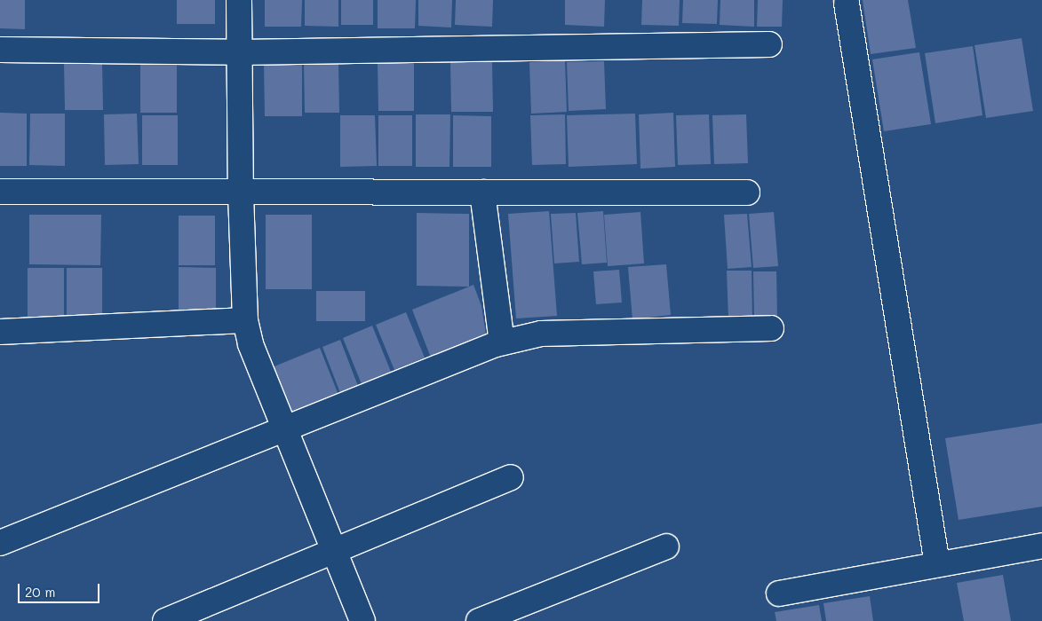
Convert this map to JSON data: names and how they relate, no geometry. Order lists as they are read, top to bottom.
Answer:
{
  "scale_bar": "20 m"
}
